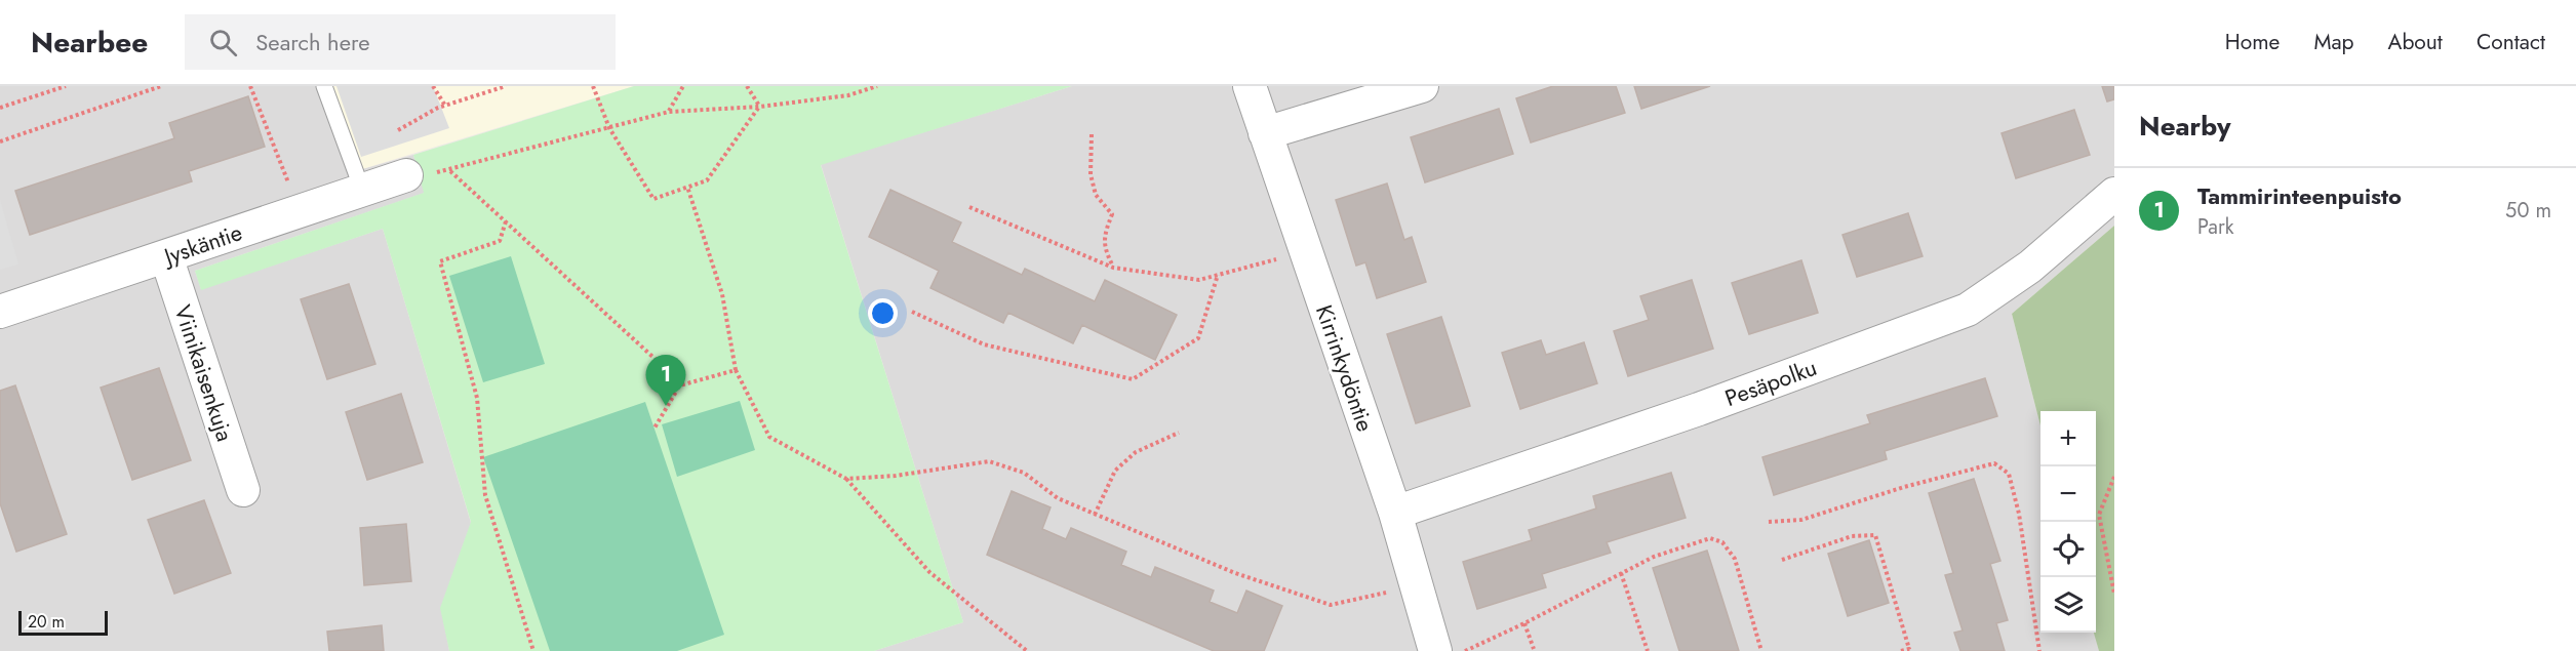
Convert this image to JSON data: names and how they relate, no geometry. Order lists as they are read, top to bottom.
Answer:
{
  "streets": {
    "street": [
      "Jyskäntie",
      "Kirrinkydöntie",
      "Viinikaisenkuja",
      "Pesäpolku"
    ]
  },
  "crossings": [
    ["Jyskäntie", "Viinikaisenkuja"],
    ["Kirrinkydöntie", "Pesäpolku"]
  ],
  "scale_bar": "20 m",
  "page": {
    "header": "Nearbee",
    "search": "Search here",
    "nav": [
      "Home",
      "Map",
      "About",
      "Contact"
    ],
    "heading": "Nearby",
    "list": [
      {
        "mark": "1",
        "name": "Tammirinteenpuisto",
        "note": "Park",
        "value": "50 m"
      }
    ],
    "pins": "1",
    "map_buttons": ["+", "−"],
    "scale": "20 m"
  }
}
